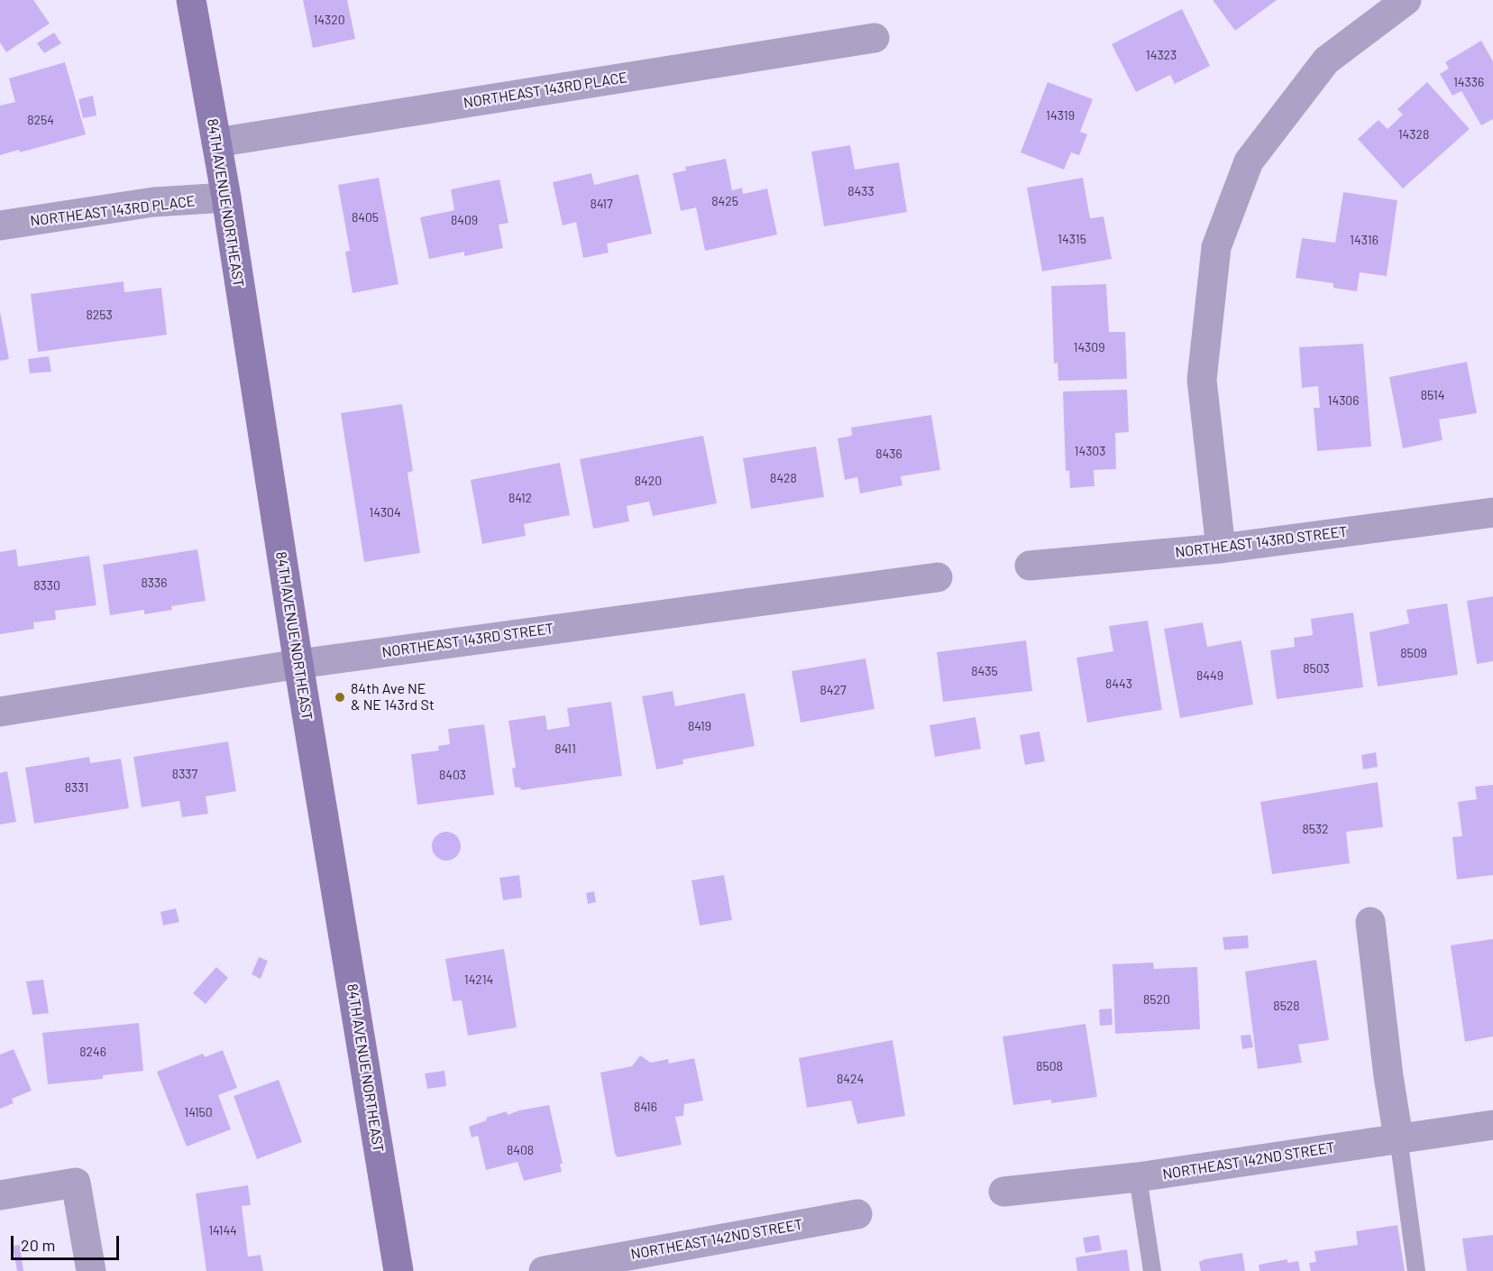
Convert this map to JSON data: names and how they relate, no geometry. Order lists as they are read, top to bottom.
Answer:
{
  "streets": {
    "street": [
      "NORTHEAST 143RD PLACE",
      "84TH AVENUE NORTHEAST",
      "NORTHEAST 143RD STREET",
      "NORTHEAST 142ND STREET"
    ]
  },
  "crossings": [
    ["NORTHEAST 143RD PLACE", "84TH AVENUE NORTHEAST"],
    ["84TH AVENUE NORTHEAST", "NORTHEAST 143RD STREET"]
  ],
  "places": ["84th Ave NE & NE 143rd St"],
  "house_numbers": [
    "14320",
    "14323",
    "14336",
    "14319",
    "8254",
    "14328",
    "8433",
    "8425",
    "8417",
    "8405",
    "8409",
    "14315",
    "14316",
    "8253",
    "14309",
    "8514",
    "14306",
    "14303",
    "8436",
    "8428",
    "8420",
    "8412",
    "14304",
    "8336",
    "8330",
    "8509",
    "8503",
    "8435",
    "8449",
    "8443",
    "8427",
    "8419",
    "8411",
    "8337",
    "8403",
    "8331",
    "8532",
    "14214",
    "8520",
    "8528",
    "8246",
    "8508",
    "8424",
    "8416",
    "14150",
    "8408",
    "14144"
  ],
  "scale_bar": "20 m"
}
